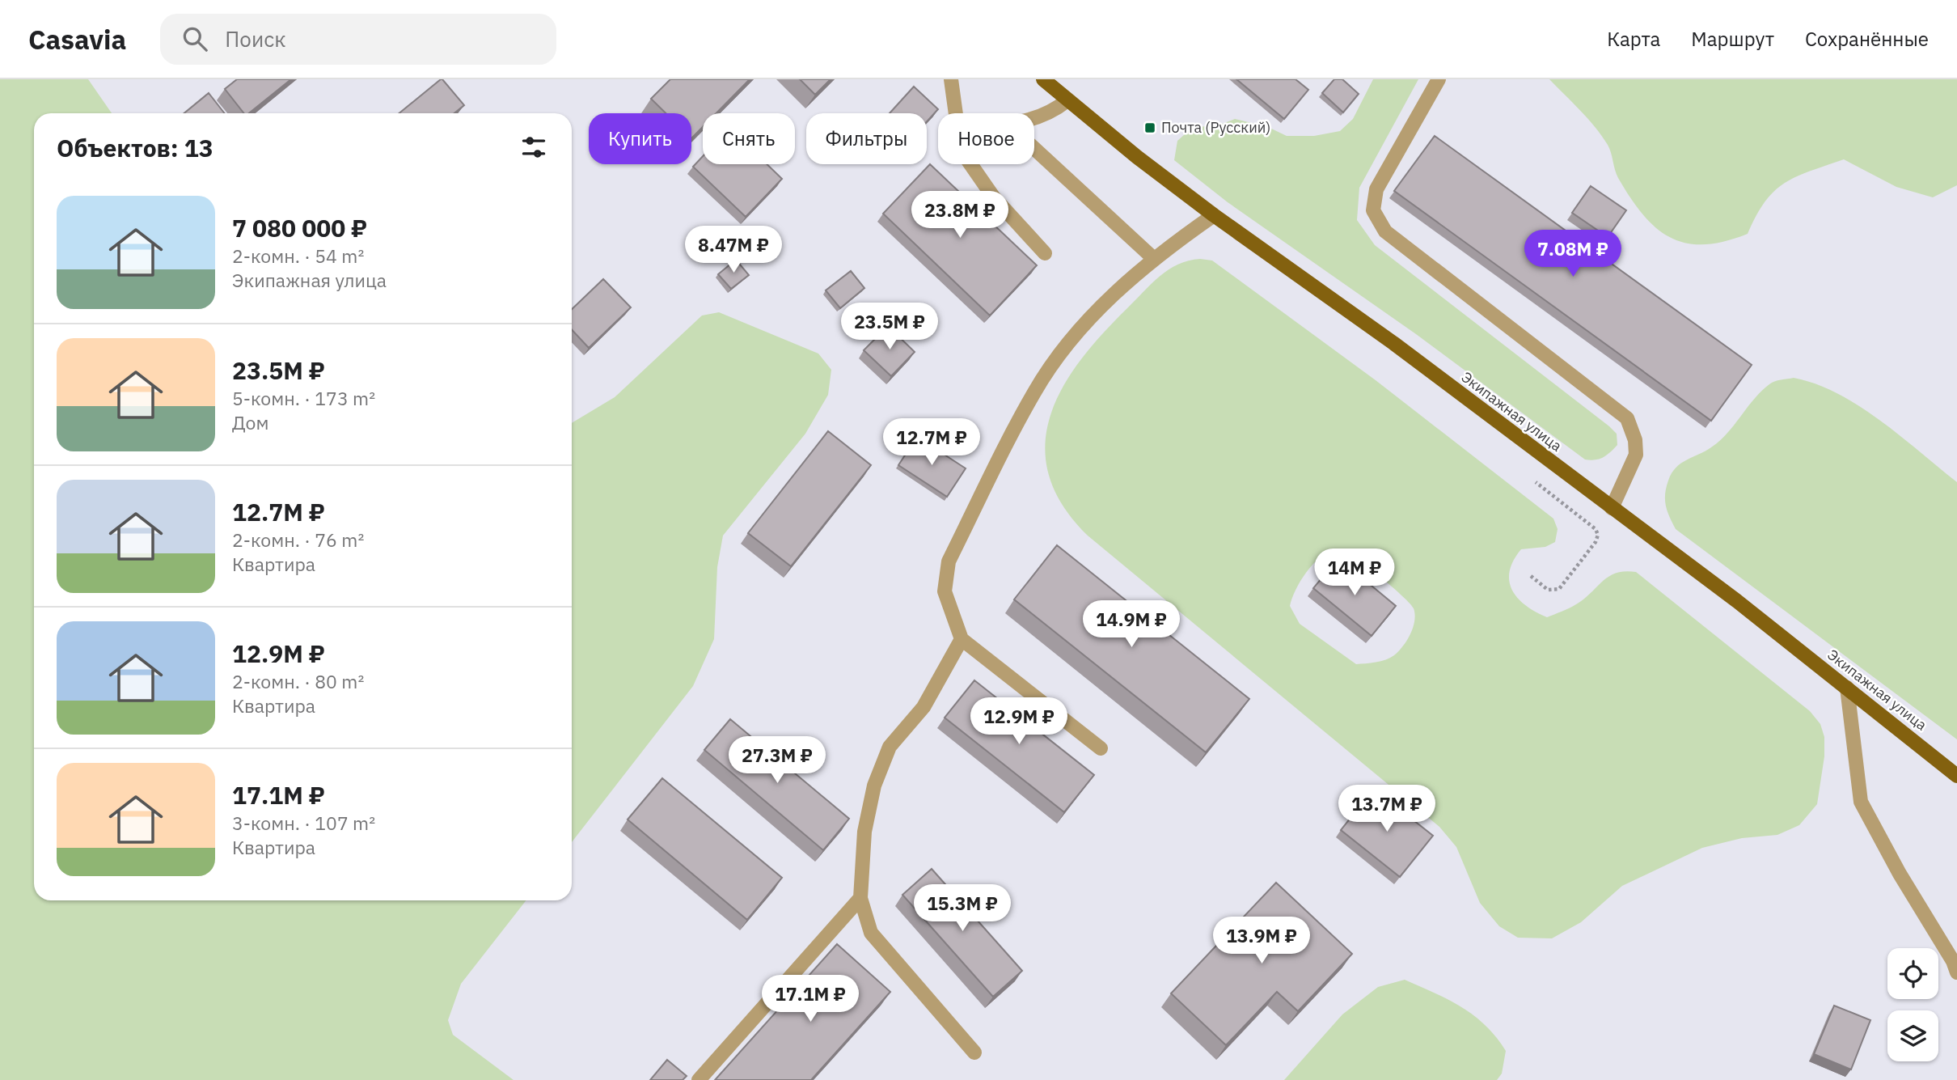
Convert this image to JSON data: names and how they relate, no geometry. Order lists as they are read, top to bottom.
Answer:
{
  "streets": {
    "main road": ["Экипажная улица"]
  },
  "places": {
    "transit": ["Почта (Русский)"]
  },
  "page": {
    "header": "Casavia",
    "search": "Поиск",
    "nav": ["Карта", "Маршрут", "Сохранённые"],
    "chip": [
      "Купить",
      "Снять",
      "Фильтры",
      "Новое"
    ],
    "heading": "Объектов: 13",
    "list": [
      {
        "name": "7 080 000 ₽",
        "note": "2-комн. · 54 m² · Экипажная улица"
      },
      {
        "name": "23.5M ₽",
        "note": "5-комн. · 173 m² · Дом"
      },
      {
        "name": "12.7M ₽",
        "note": "2-комн. · 76 m² · Квартира"
      },
      {
        "name": "12.9M ₽",
        "note": "2-комн. · 80 m² · Квартира"
      },
      {
        "name": "17.1M ₽",
        "note": "3-комн. · 107 m² · Квартира"
      }
    ],
    "price": [
      "23.8M ₽",
      "8.47M ₽",
      "7.08M ₽",
      "23.5M ₽",
      "12.7M ₽",
      "14M ₽",
      "14.9M ₽",
      "12.9M ₽",
      "27.3M ₽",
      "13.7M ₽",
      "15.3M ₽",
      "13.9M ₽",
      "17.1M ₽"
    ]
  }
}
